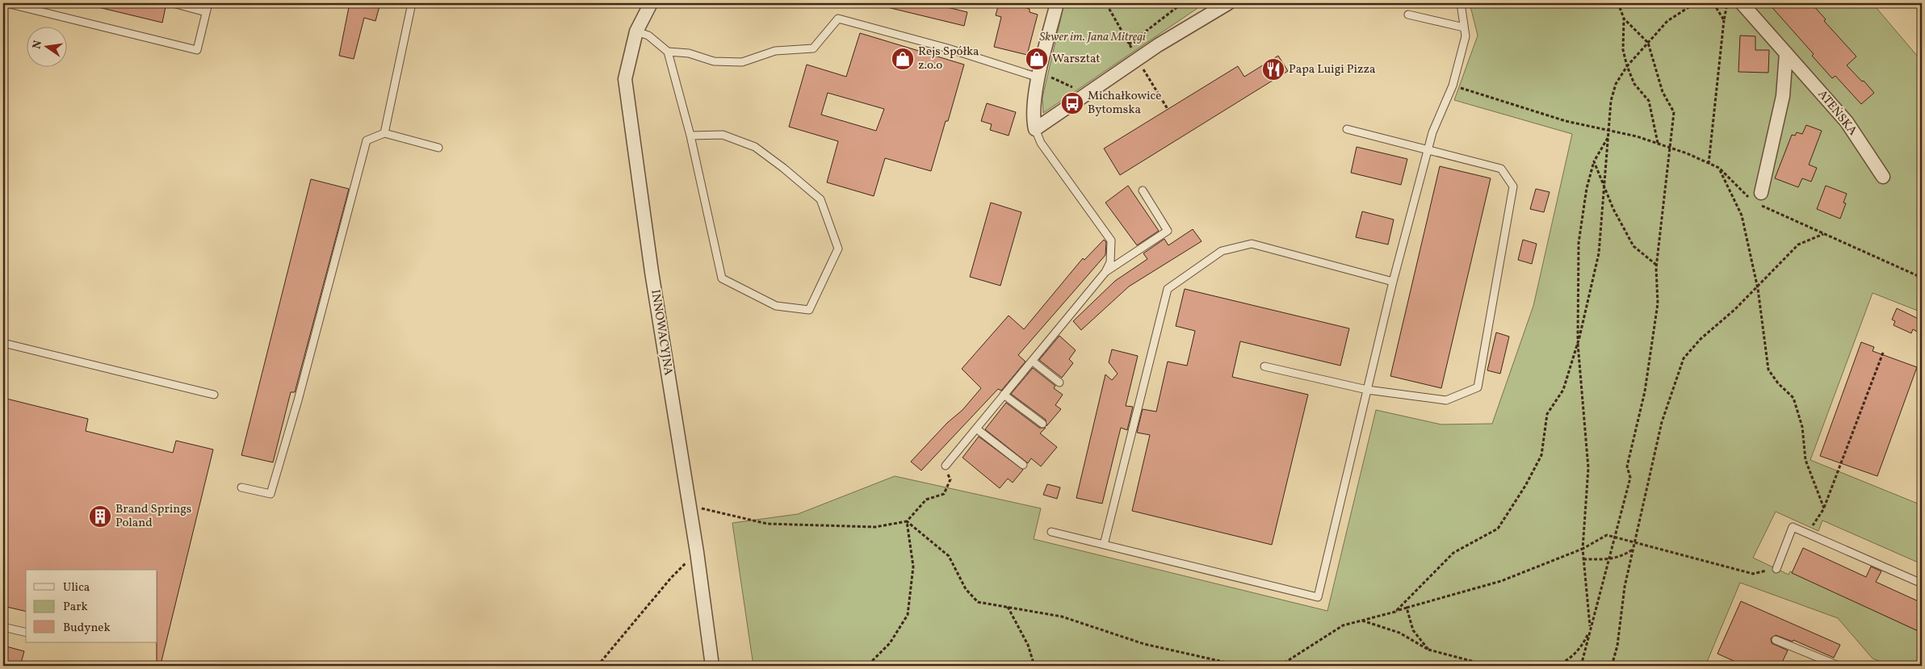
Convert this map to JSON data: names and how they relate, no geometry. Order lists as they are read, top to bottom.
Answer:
{
  "streets": {
    "street": ["ATEŃSKA", "INNOWACYJNA"]
  },
  "parks": ["Skwer im. Jana Mitręgi"],
  "places": {
    "shop": ["Rejs Spółka z.o.o", "Warsztat"],
    "restaurant": ["Papa Luigi Pizza"],
    "bus stop": ["Michałkowice Bytomska"],
    "building": ["Brand Springs Poland"]
  },
  "legend": ["Ulica", "Park", "Budynek"],
  "north": "left"
}
